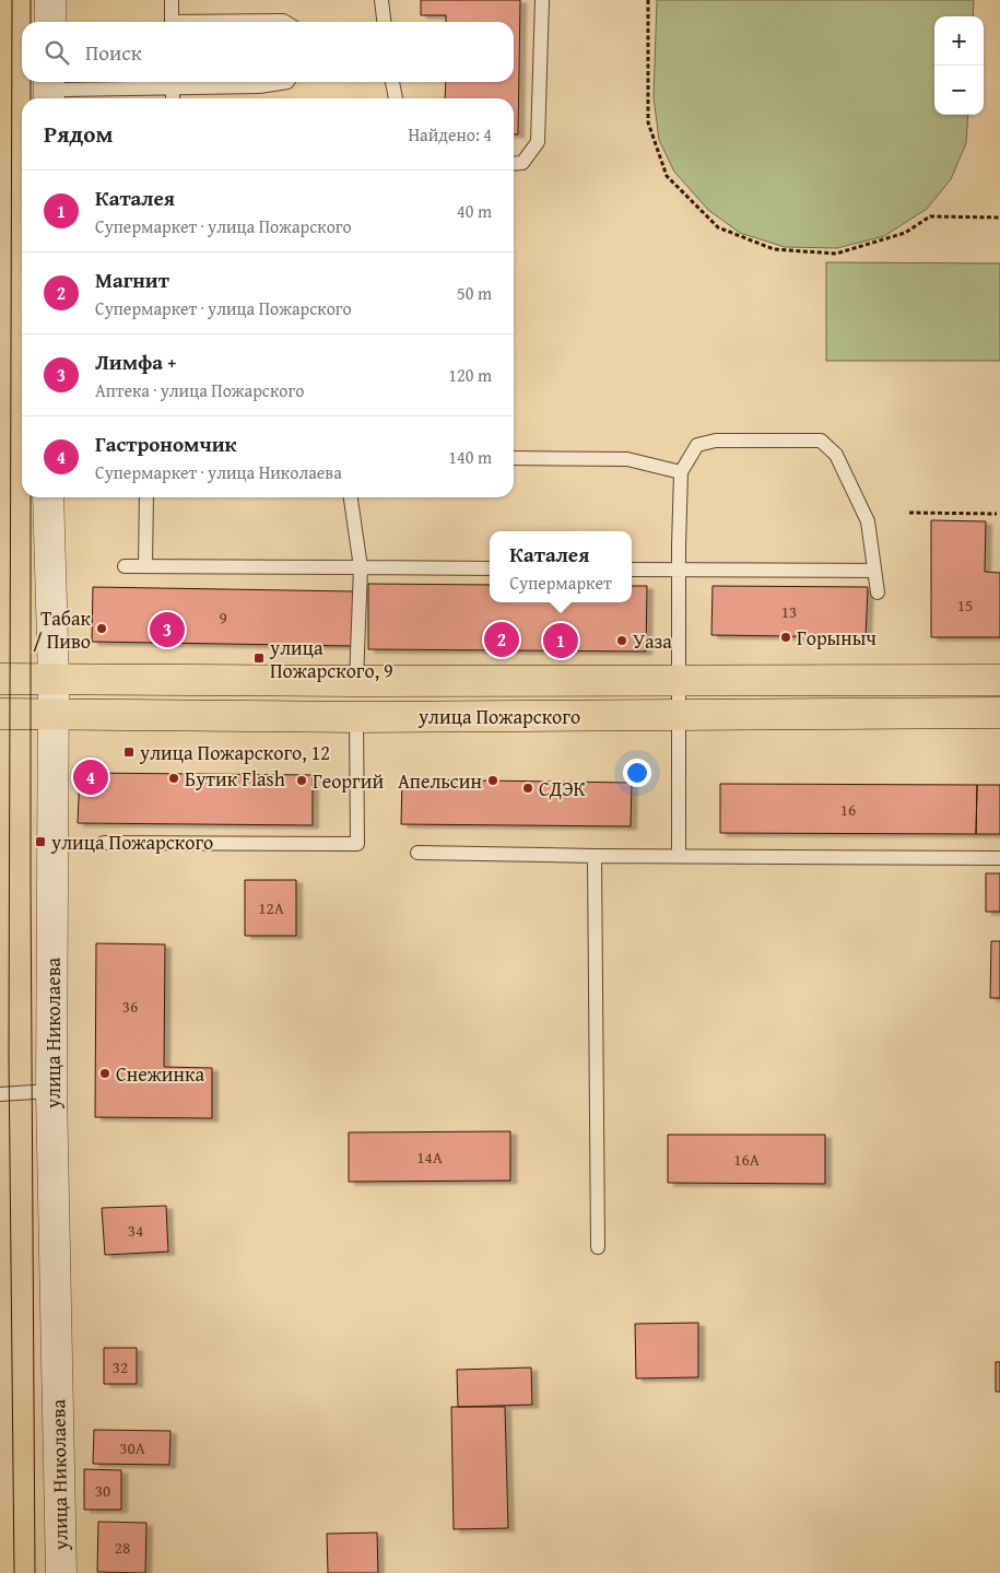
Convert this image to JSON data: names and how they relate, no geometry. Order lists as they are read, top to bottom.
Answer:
{
  "streets": {
    "main road": ["улица Пожарского"],
    "street": ["улица Николаева"]
  },
  "crossings": [
    ["улица Пожарского", "улица Николаева"]
  ],
  "places": {
    "other": [
      "Табак / Пиво",
      "Горыныч",
      "Уаза",
      "Бутик Flash",
      "Георгий",
      "Апельсин",
      "СДЭК",
      "Снежинка"
    ],
    "transit": ["улица Пожарского, 9", "улица Пожарского, 12", "улица Пожарского"]
  },
  "house_numbers": [
    "15",
    "13",
    "9",
    "16",
    "12А",
    "36",
    "14А",
    "16А",
    "34",
    "32",
    "30А",
    "30",
    "28"
  ],
  "page": {
    "map_buttons": ["+", "−"],
    "search": "Поиск",
    "heading": ["Рядом", "Найдено: 4"],
    "list": [
      {
        "mark": "1",
        "name": "Каталея",
        "note": "Супермаркет · улица Пожарского",
        "value": "40 m"
      },
      {
        "mark": "2",
        "name": "Магнит",
        "note": "Супермаркет · улица Пожарского",
        "value": "50 m"
      },
      {
        "mark": "3",
        "name": "Лимфа +",
        "note": "Аптека · улица Пожарского",
        "value": "120 m"
      },
      {
        "mark": "4",
        "name": "Гастрономчик",
        "note": "Супермаркет · улица Николаева",
        "value": "140 m"
      }
    ],
    "popup": ["Каталея", "Супермаркет"],
    "pins": [
      "3",
      "2",
      "1",
      "4"
    ]
  }
}
